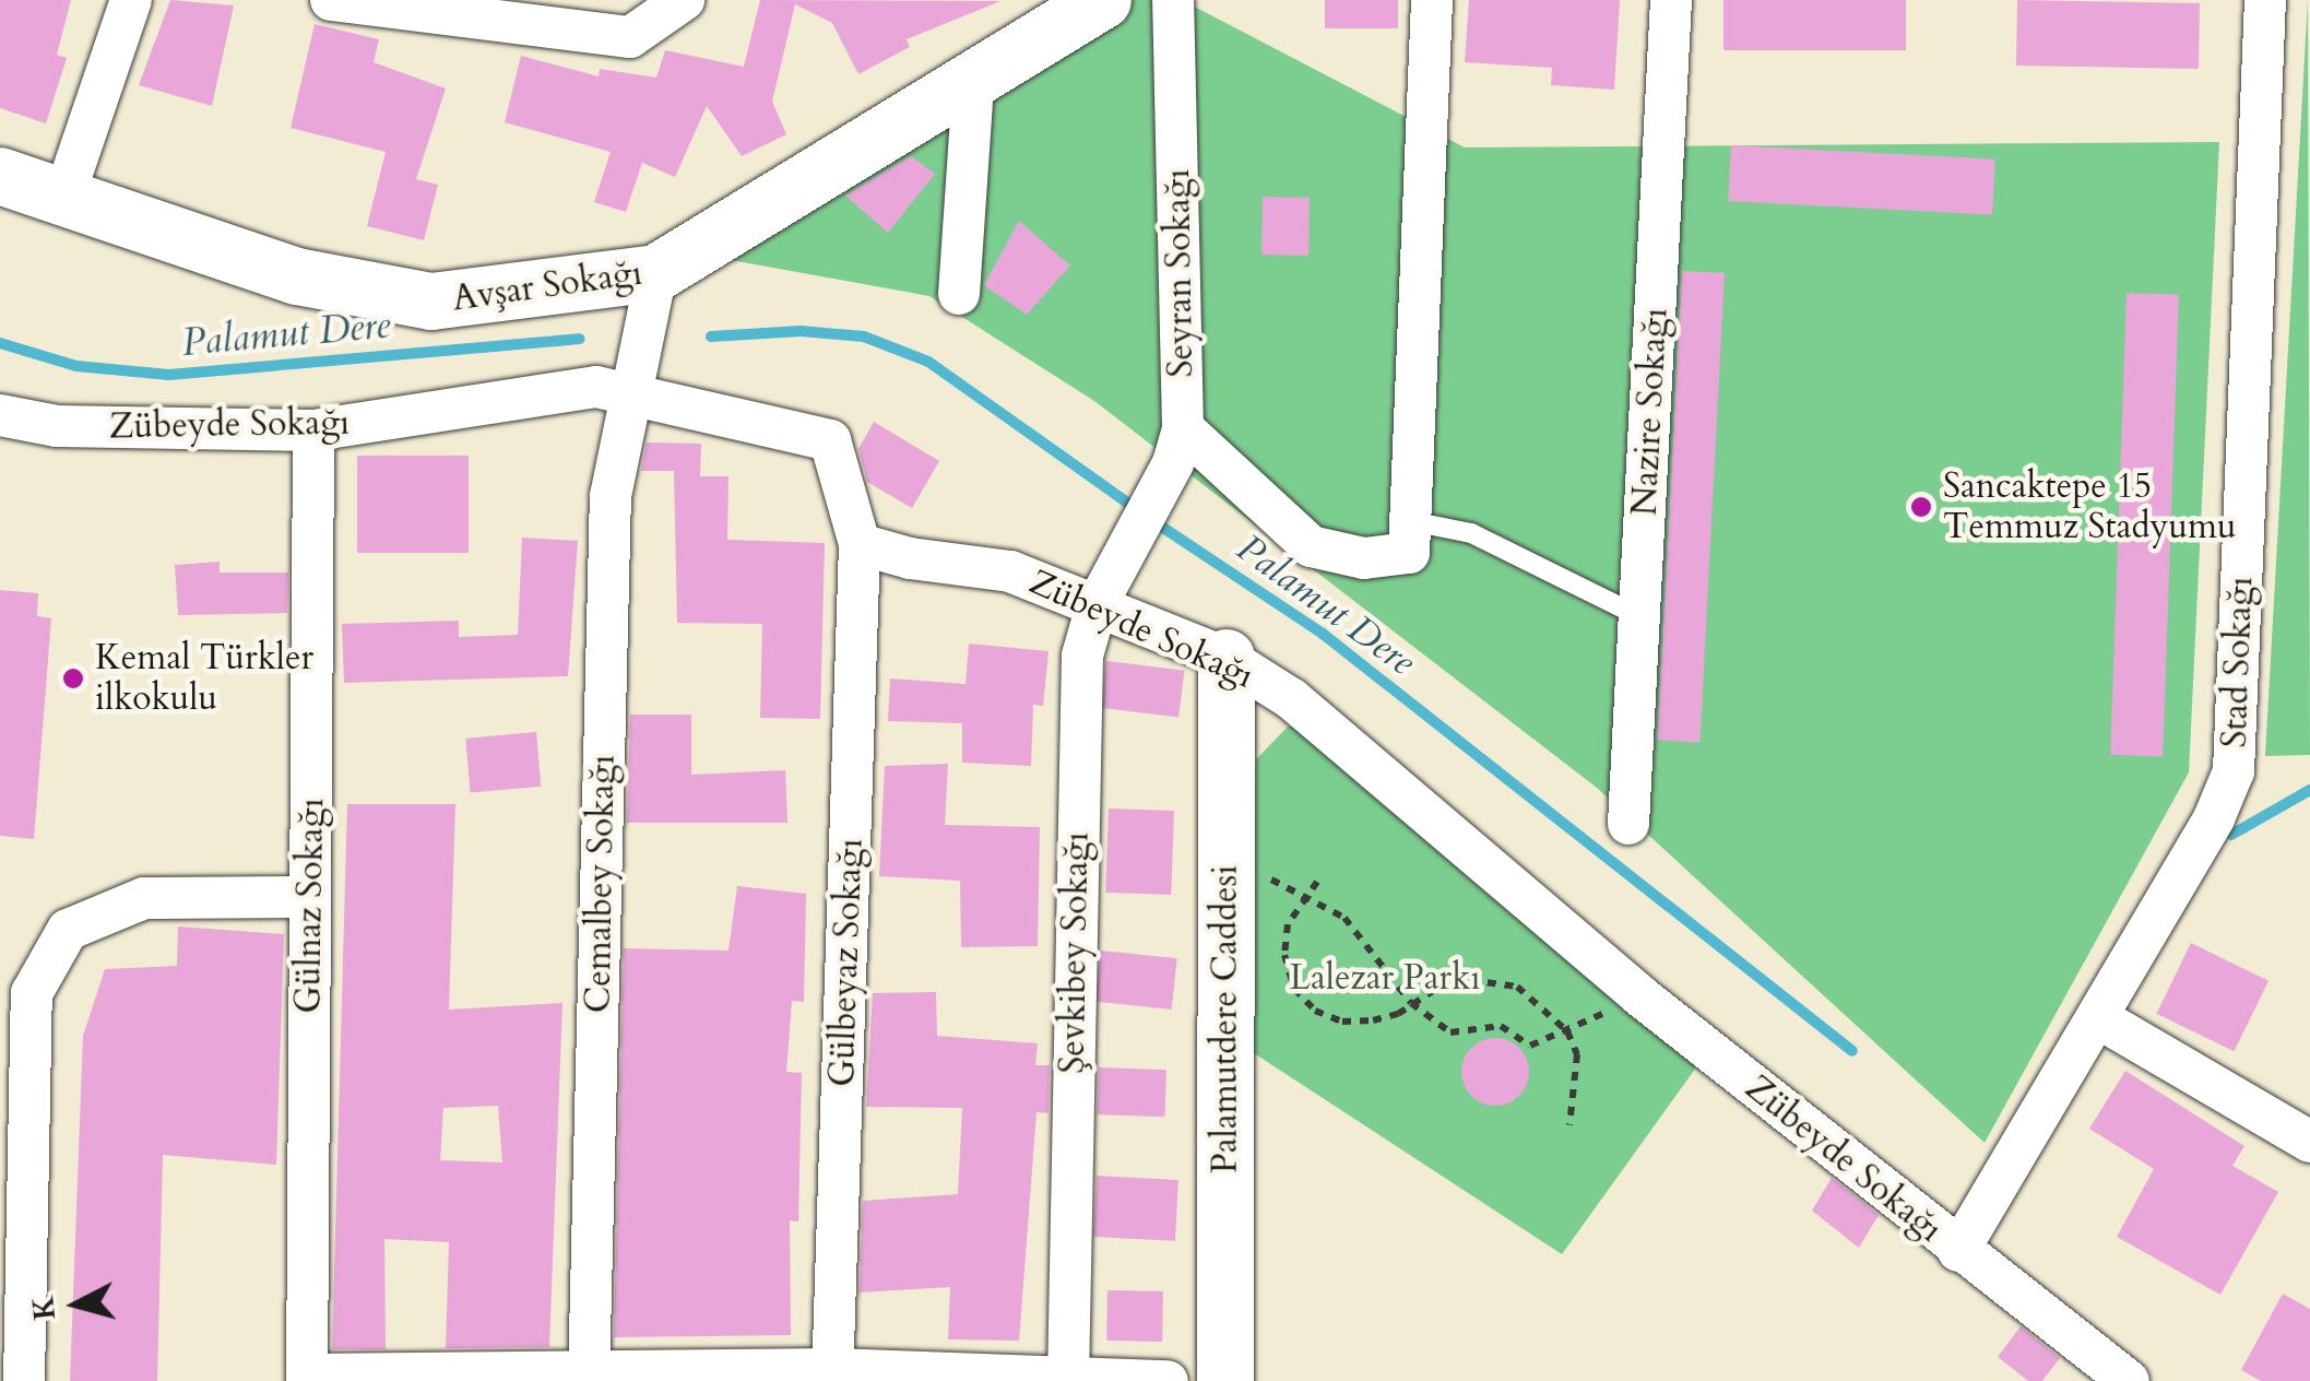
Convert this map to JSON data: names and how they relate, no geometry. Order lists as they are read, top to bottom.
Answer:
{
  "streets": {
    "street": [
      "Seyran Sokağı",
      "Avşar Sokağı",
      "Nazire Sokağı",
      "Zübeyde Sokağı",
      "Stad Sokağı",
      "Cemalbey Sokağı",
      "Gülnaz Sokağı",
      "Şevkibey Sokağı",
      "Gülbeyaz Sokağı",
      "Palamutdere Caddesi"
    ]
  },
  "crossings": [
    ["Seyran Sokağı", "Şevkibey Sokağı"],
    ["Avşar Sokağı", "Cemalbey Sokağı"],
    ["Zübeyde Sokağı", "Stad Sokağı"],
    ["Zübeyde Sokağı", "Cemalbey Sokağı"],
    ["Zübeyde Sokağı", "Gülnaz Sokağı"],
    ["Zübeyde Sokağı", "Şevkibey Sokağı"],
    ["Zübeyde Sokağı", "Gülbeyaz Sokağı"],
    ["Zübeyde Sokağı", "Palamutdere Caddesi"]
  ],
  "water": ["Palamut Dere"],
  "parks": ["Lalezar Parkı"],
  "places": ["Sancaktepe 15 Temmuz Stadyumu", "Kemal Türkler ilkokulu"],
  "north": "left"
}
